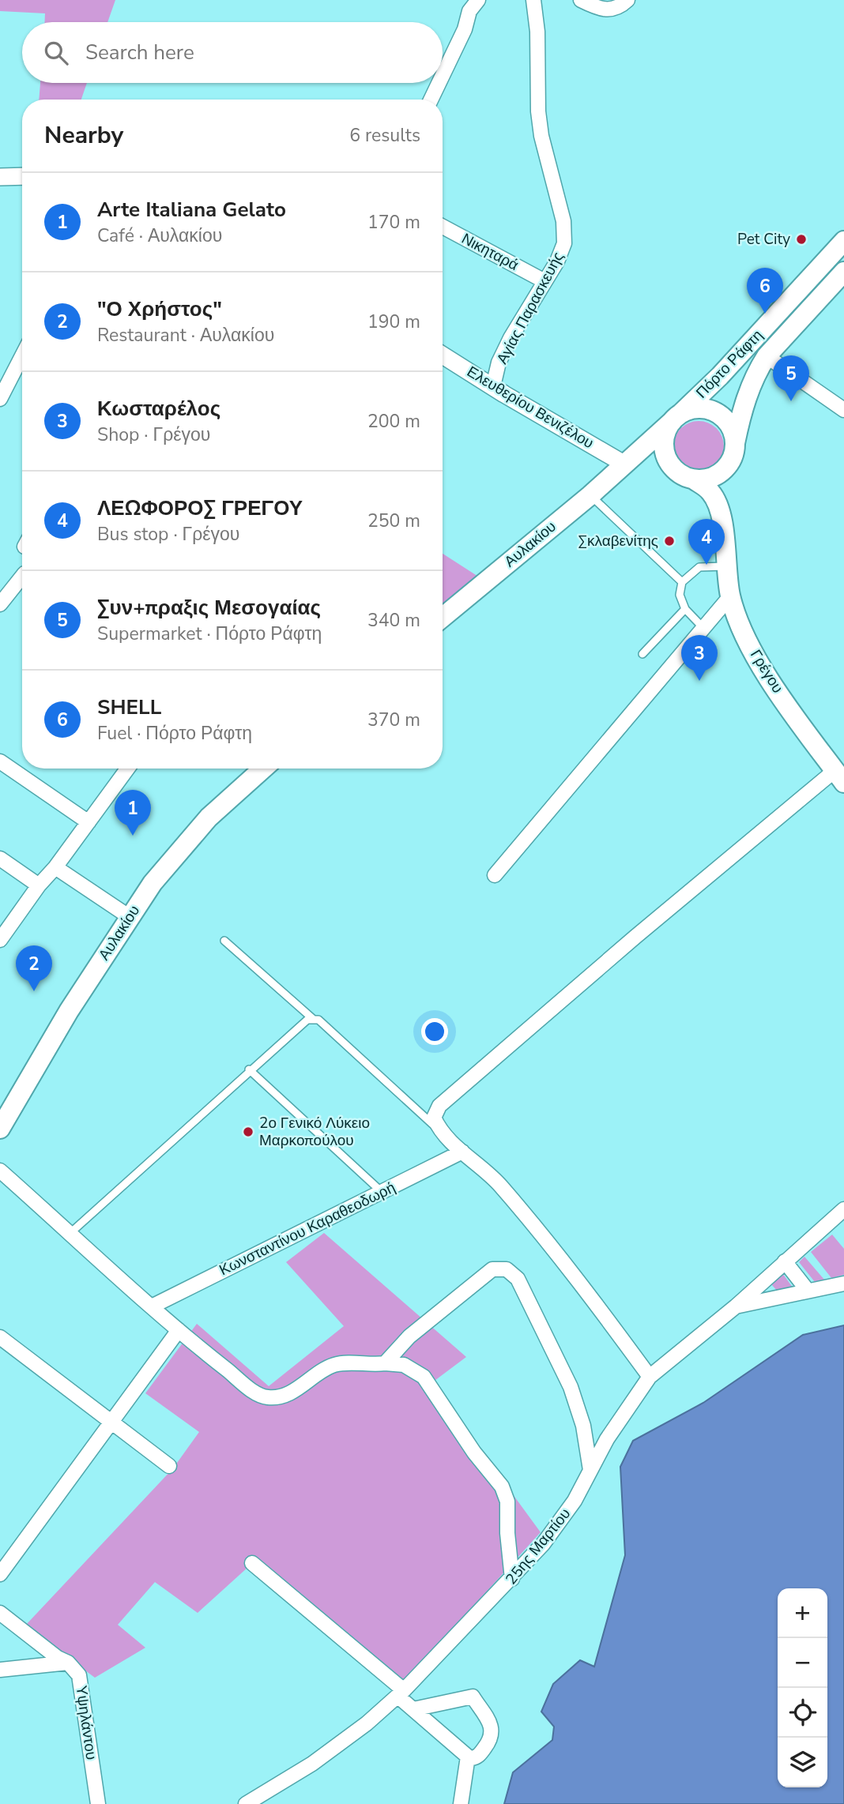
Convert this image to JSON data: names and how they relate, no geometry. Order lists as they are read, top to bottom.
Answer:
{
  "streets": {
    "main road": ["Πόρτο Ράφτη", "Αυλακίου", "Γρέγου"],
    "street": [
      "Νικηταρά",
      "Αγίας Παρασκευής",
      "Ελευθερίου Βενιζέλου",
      "Κωνσταντίνου Καραθεοδωρή",
      "25ης Μαρτίου",
      "Υψηλάντου"
    ]
  },
  "crossings": [
    ["Νικηταρά", "Αγίας Παρασκευής"],
    ["Αγίας Παρασκευής", "Ελευθερίου Βενιζέλου"],
    ["Πόρτο Ράφτη", "Αυλακίου"],
    ["Πόρτο Ράφτη", "Γρέγου"],
    ["Ελευθερίου Βενιζέλου", "Αυλακίου"],
    ["Αυλακίου", "Γρέγου"]
  ],
  "places": ["Pet City", "Σκλαβενίτης", "2ο Γενικό Λύκειο Μαρκοπούλου"],
  "page": {
    "search": "Search here",
    "heading": ["Nearby", "6 results"],
    "list": [
      {
        "mark": "1",
        "name": "Arte Italiana Gelato",
        "note": "Café · Αυλακίου",
        "value": "170 m"
      },
      {
        "mark": "2",
        "name": "\"Ο Χρήστος\"",
        "note": "Restaurant · Αυλακίου",
        "value": "190 m"
      },
      {
        "mark": "3",
        "name": "Κωσταρέλος",
        "note": "Shop · Γρέγου",
        "value": "200 m"
      },
      {
        "mark": "4",
        "name": "ΛΕΩΦΟΡΟΣ ΓΡΕΓΟΥ",
        "note": "Bus stop · Γρέγου",
        "value": "250 m"
      },
      {
        "mark": "5",
        "name": "Συν+πραξις Μεσογαίας",
        "note": "Supermarket · Πόρτο Ράφτη",
        "value": "340 m"
      },
      {
        "mark": "6",
        "name": "SHELL",
        "note": "Fuel · Πόρτο Ράφτη",
        "value": "370 m"
      }
    ],
    "pins": [
      "6",
      "5",
      "4",
      "3",
      "1",
      "2"
    ],
    "map_buttons": ["+", "−"]
  }
}
